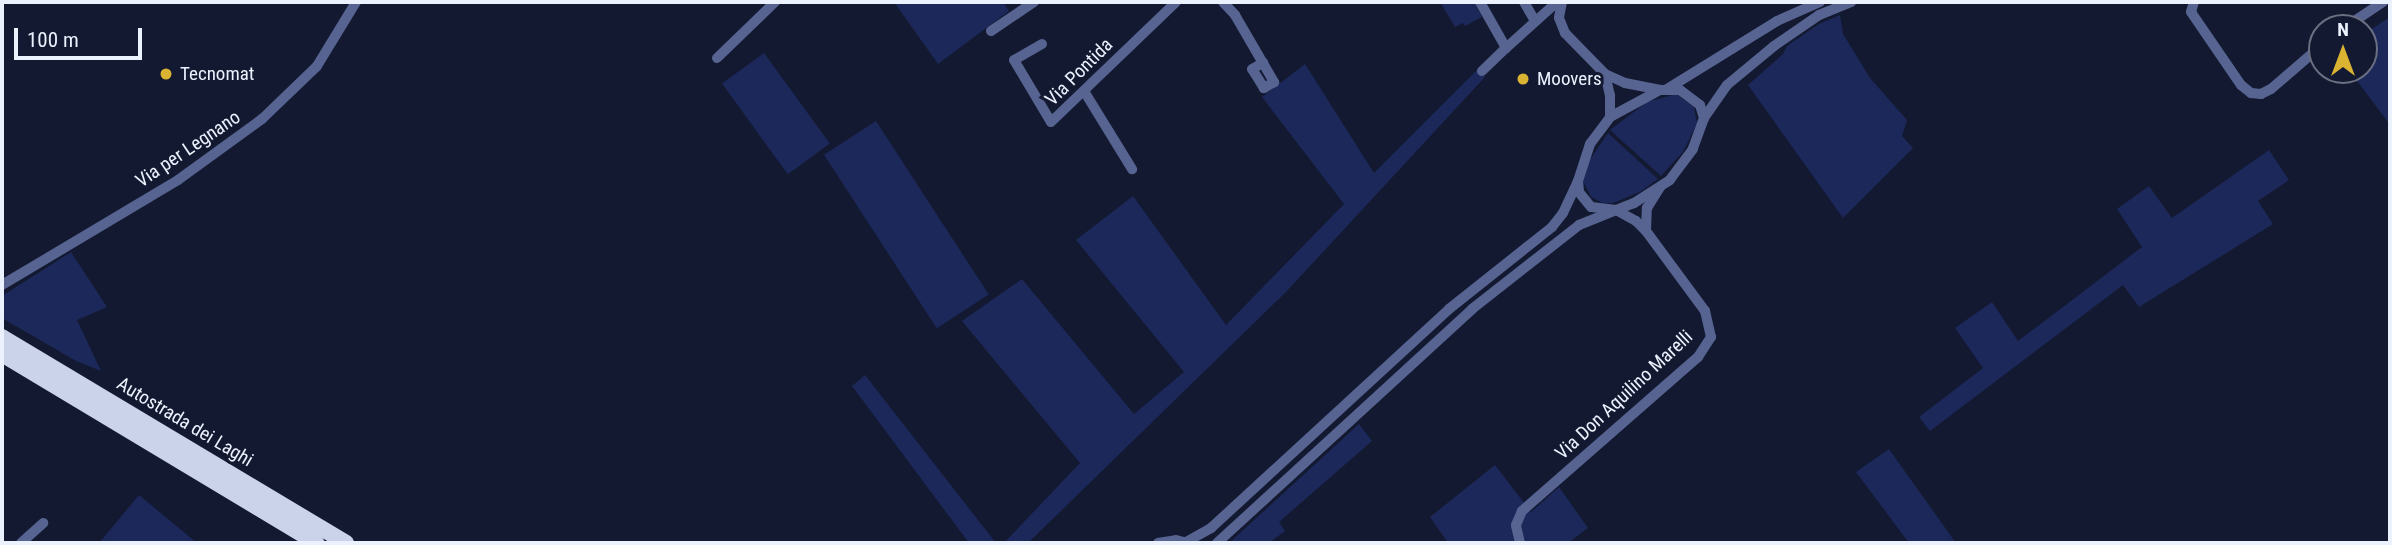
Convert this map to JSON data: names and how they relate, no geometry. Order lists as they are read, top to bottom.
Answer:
{
  "streets": {
    "highway": ["Autostrada dei Laghi"],
    "street": ["Via Pontida", "Via per Legnano", "Via Don Aquilino Marelli"]
  },
  "places": ["Tecnomat", "Moovers"],
  "scale_bar": "100 m",
  "north": "top"
}
